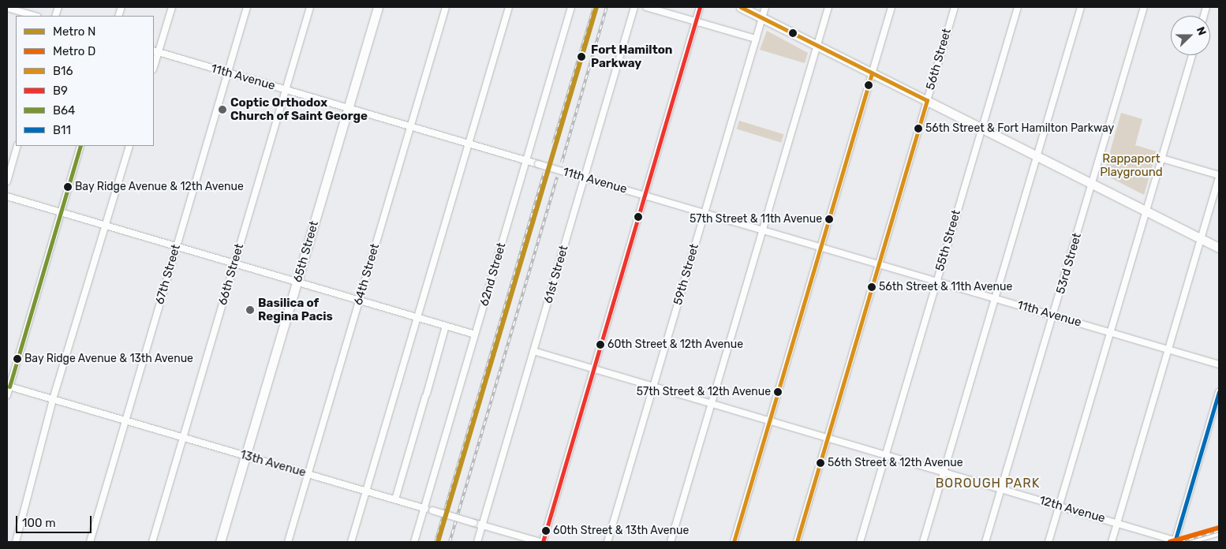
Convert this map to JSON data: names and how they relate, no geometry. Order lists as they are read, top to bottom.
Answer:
{
  "streets": {
    "main road": ["65th Street"],
    "street": [
      "56th Street",
      "11th Avenue",
      "55th Street",
      "53rd Street",
      "67th Street",
      "66th Street",
      "64th Street",
      "62nd Street",
      "61st Street",
      "59th Street",
      "13th Avenue",
      "12th Avenue"
    ]
  },
  "crossings": [
    ["56th Street", "11th Avenue"],
    ["56th Street", "12th Avenue"],
    ["11th Avenue", "55th Street"],
    ["11th Avenue", "65th Street"],
    ["11th Avenue", "53rd Street"],
    ["11th Avenue", "67th Street"],
    ["11th Avenue", "66th Street"],
    ["11th Avenue", "64th Street"],
    ["11th Avenue", "62nd Street"],
    ["11th Avenue", "61st Street"],
    ["11th Avenue", "59th Street"],
    ["55th Street", "12th Avenue"],
    ["65th Street", "13th Avenue"],
    ["53rd Street", "12th Avenue"],
    ["67th Street", "13th Avenue"],
    ["66th Street", "13th Avenue"],
    ["64th Street", "13th Avenue"],
    ["62nd Street", "13th Avenue"],
    ["61st Street", "13th Avenue"],
    ["61st Street", "12th Avenue"],
    ["59th Street", "12th Avenue"]
  ],
  "districts": ["BOROUGH PARK"],
  "parks": ["Rappaport Playground"],
  "places": [
    "Fort Hamilton Parkway",
    "Coptic Orthodox Church of Saint George",
    "56th Street & Fort Hamilton Parkway",
    "Bay Ridge Avenue & 12th Avenue",
    "57th Street & 11th Avenue",
    "56th Street & 11th Avenue",
    "Basilica of Regina Pacis",
    "60th Street & 12th Avenue",
    "Bay Ridge Avenue & 13th Avenue",
    "57th Street & 12th Avenue",
    "56th Street & 12th Avenue",
    "60th Street & 13th Avenue"
  ],
  "lines": [
    "metro line N",
    "transit line B16",
    "transit line B9",
    "transit line B64",
    "transit line B11",
    "metro line D"
  ],
  "legend": [
    "Metro N",
    "Metro D",
    "B16",
    "B9",
    "B64",
    "B11"
  ],
  "scale_bar": "100 m",
  "north": "right"
}
